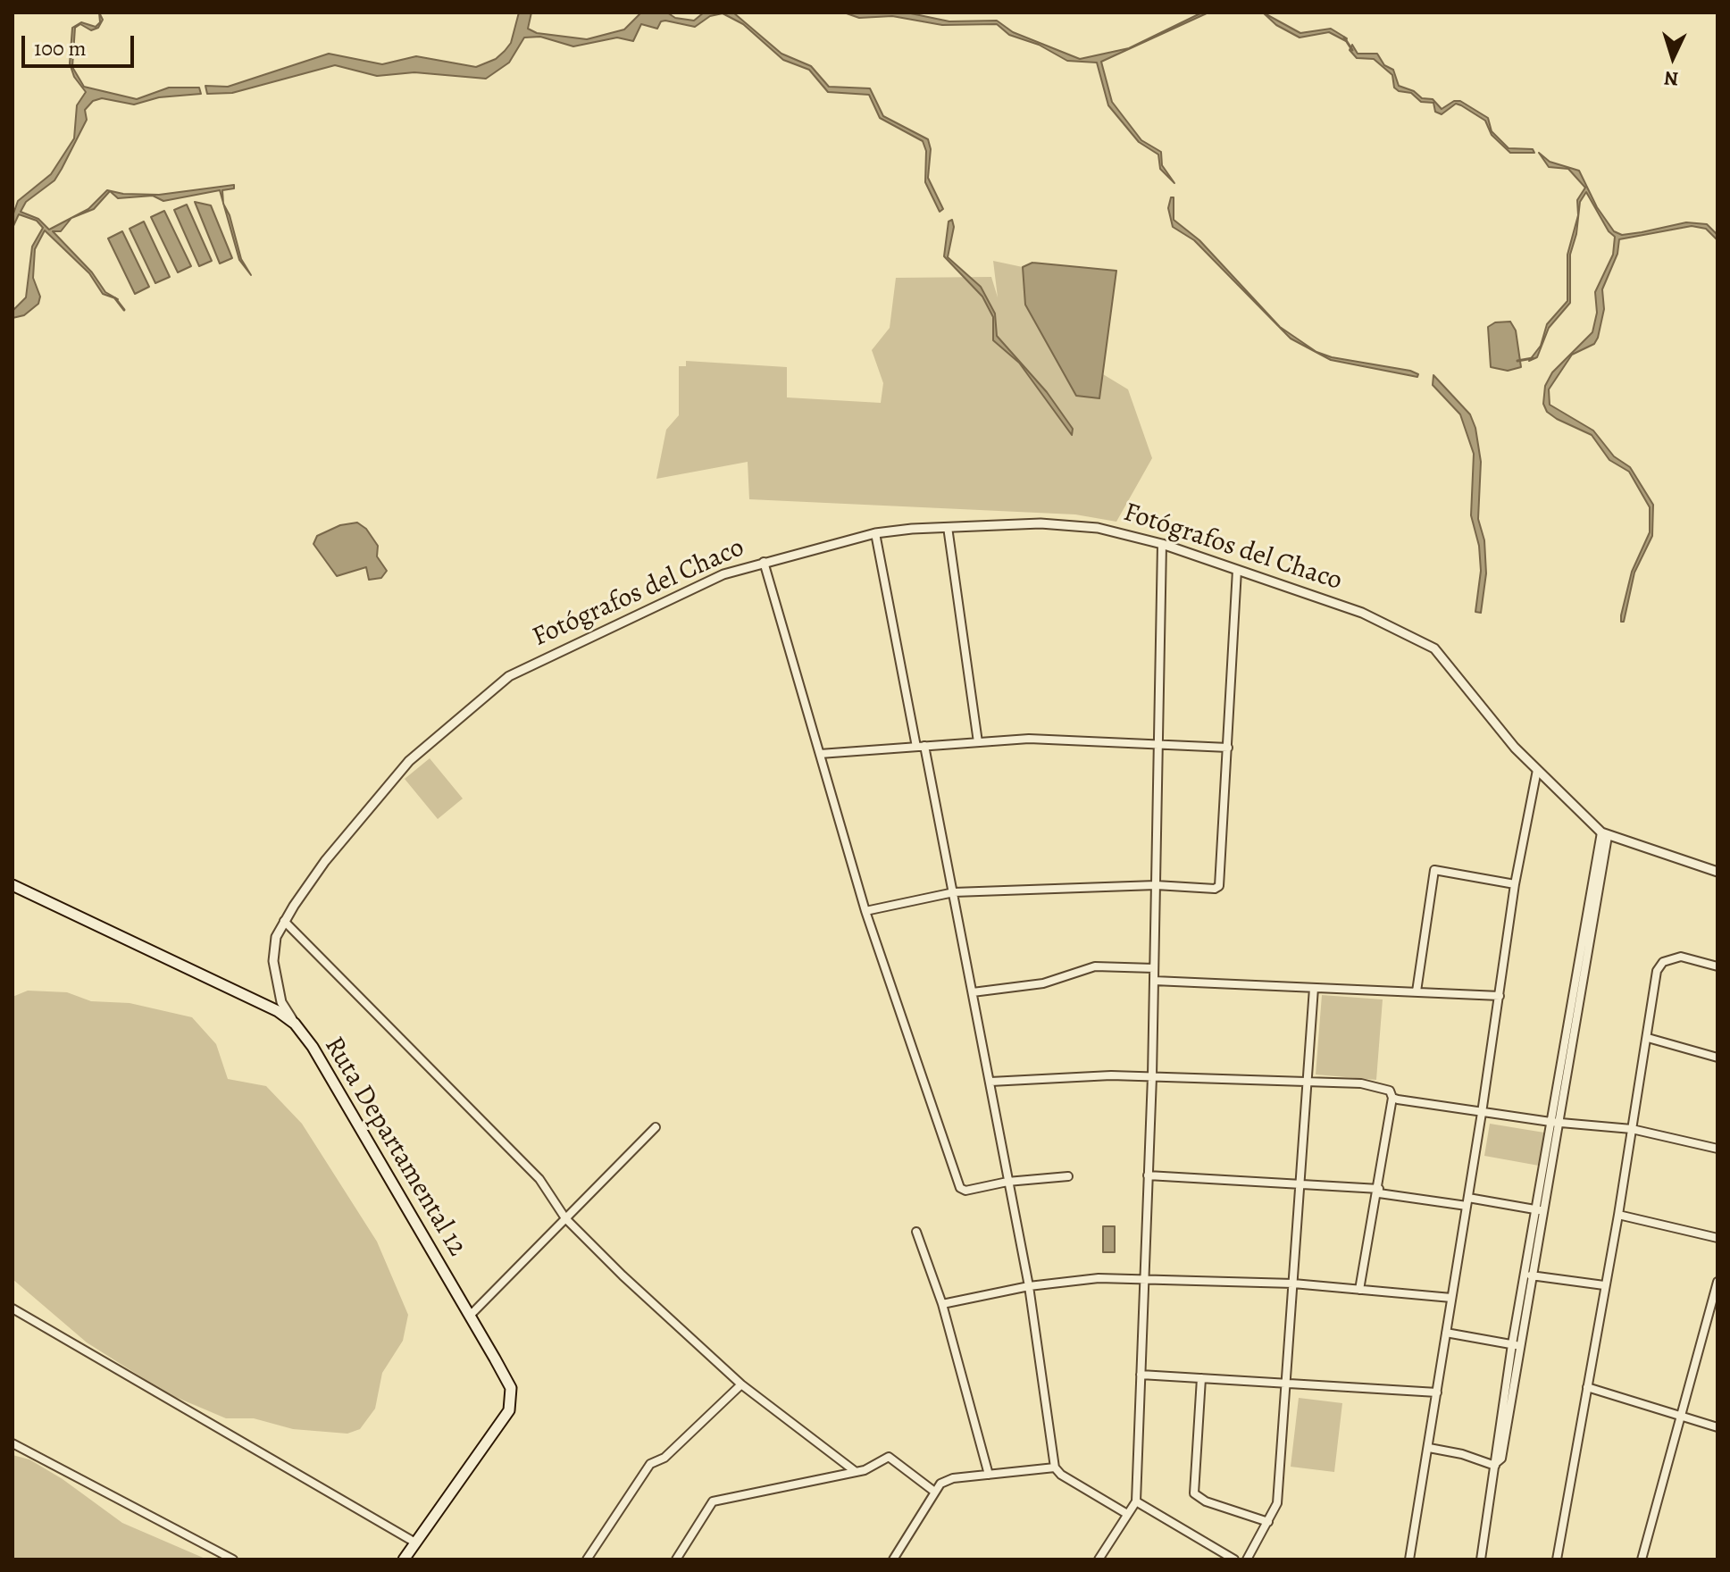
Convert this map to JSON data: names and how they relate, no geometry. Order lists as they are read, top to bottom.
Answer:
{
  "streets": {
    "main road": ["Ruta Departamental 12"],
    "street": ["Fotógrafos del Chaco"]
  },
  "crossings": [
    ["Fotógrafos del Chaco", "Ruta Departamental 12"]
  ],
  "scale_bar": "100 m",
  "north": "bottom"
}
